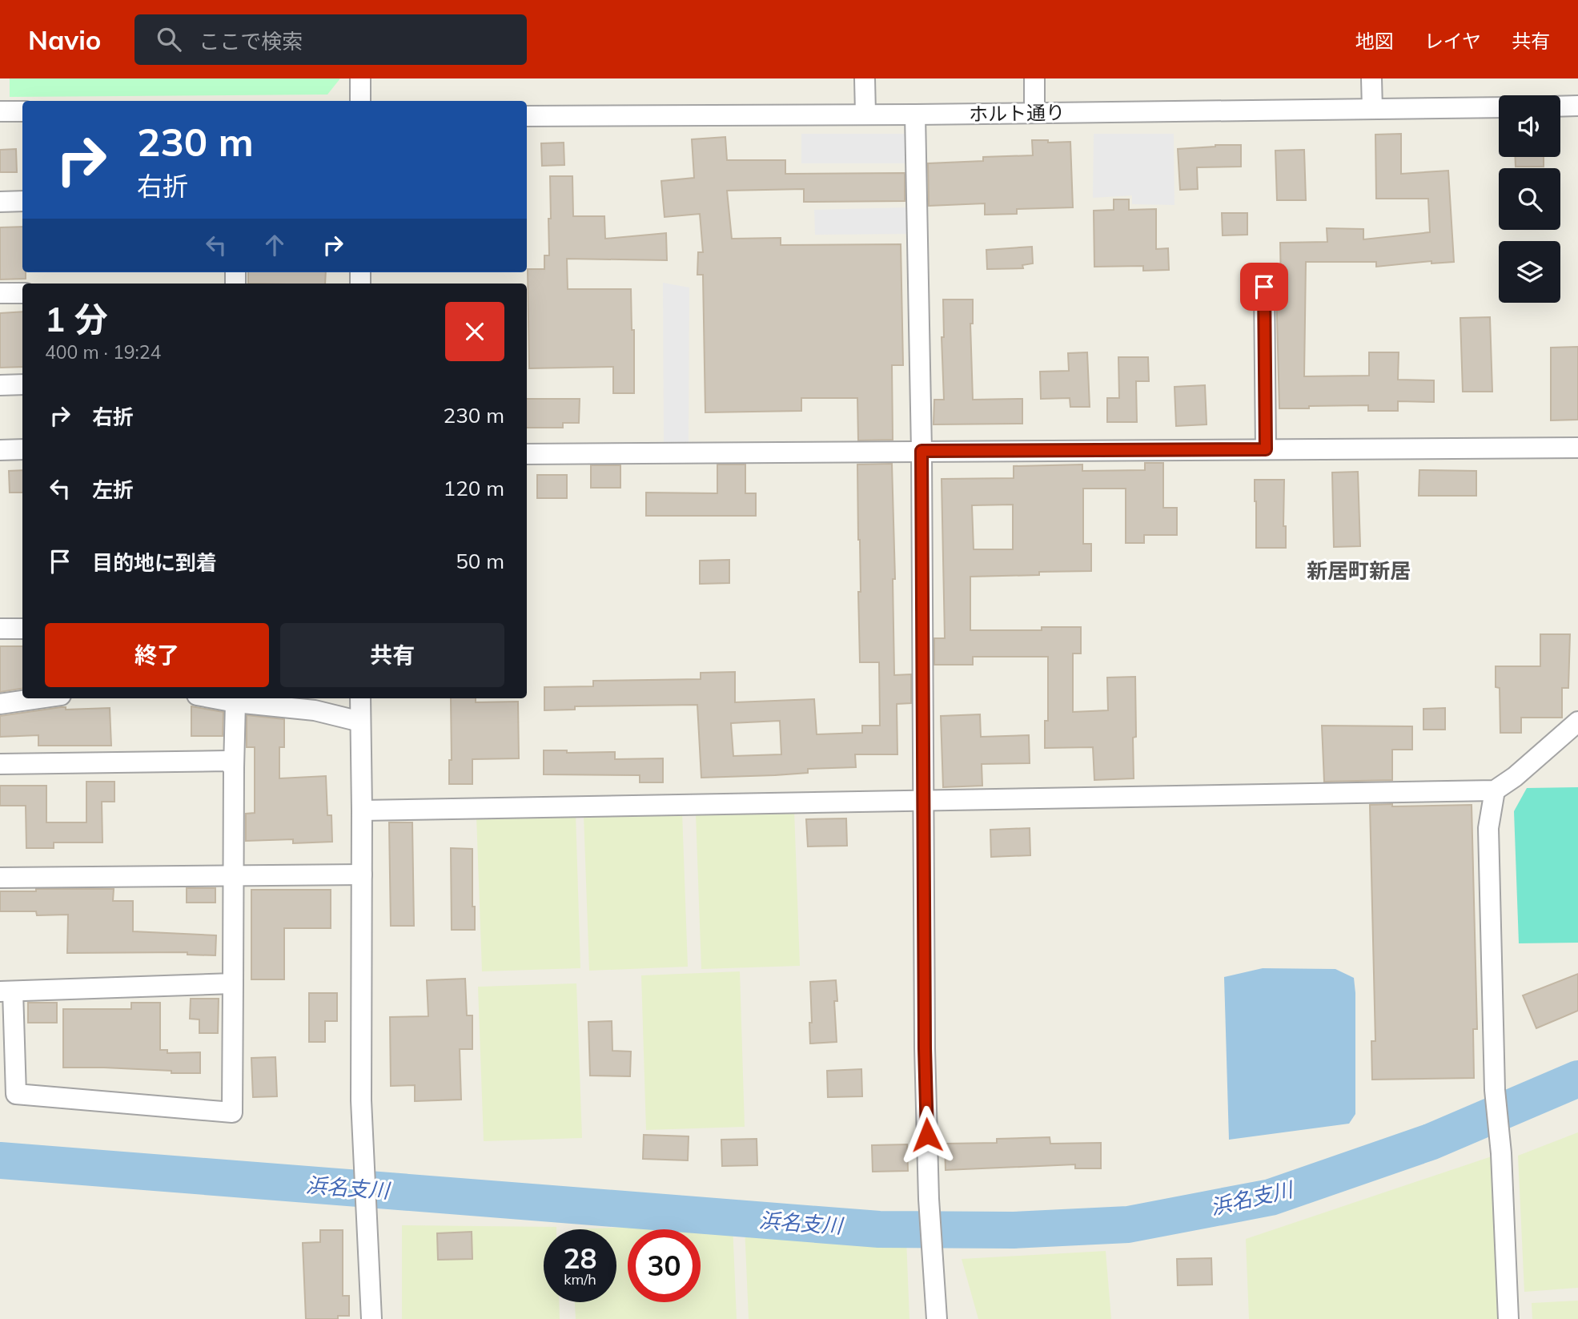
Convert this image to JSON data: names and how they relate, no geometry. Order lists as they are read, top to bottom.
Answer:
{
  "streets": {
    "street": ["ホルト通り"]
  },
  "districts": ["新居町新居"],
  "water": ["浜名支川"],
  "page": {
    "header": "Navio",
    "search": "ここで検索",
    "nav": ["地図", "レイヤ", "共有"],
    "turn": ["230 m", "右折"],
    "heading": ["1 分", "400 m · 19:24"],
    "list": [
      {
        "name": "右折",
        "value": "230 m"
      },
      {
        "name": "左折",
        "value": "120 m"
      },
      {
        "name": "目的地に到着",
        "value": "50 m"
      }
    ],
    "buttons": ["終了", "共有"],
    "speed": "28 km/h",
    "limit": "30"
  }
}
